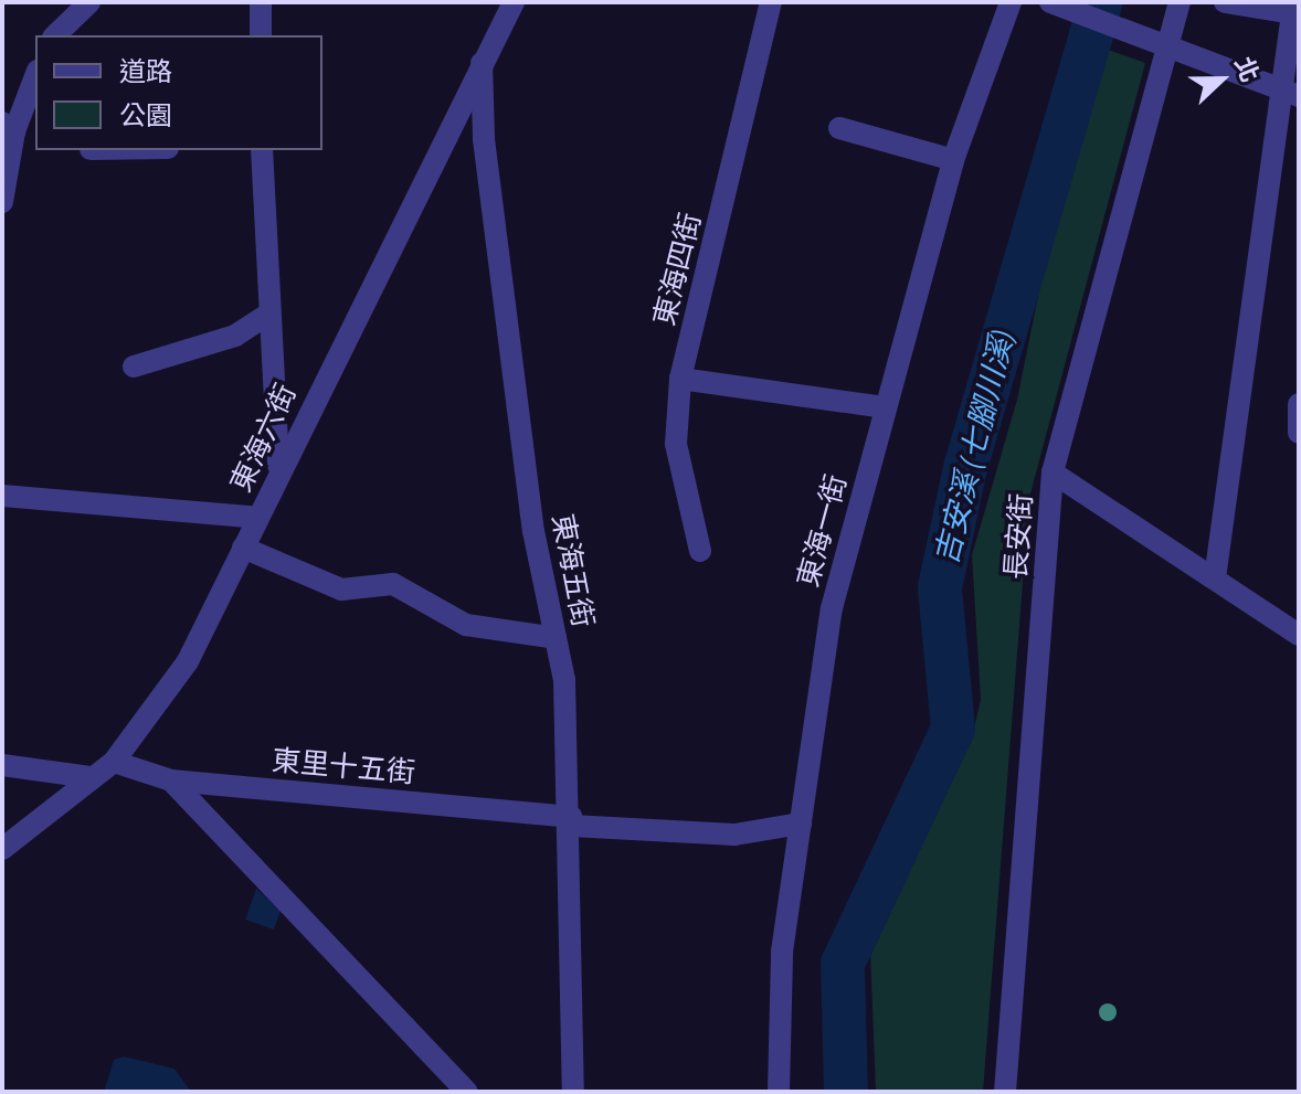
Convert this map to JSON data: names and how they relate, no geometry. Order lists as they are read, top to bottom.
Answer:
{
  "streets": {
    "street": [
      "東海四街",
      "東海六街",
      "東海一街",
      "長安街",
      "東海五街",
      "東里十五街"
    ]
  },
  "crossings": [
    ["東海六街", "東海五街"],
    ["東海六街", "東里十五街"],
    ["東海一街", "東里十五街"],
    ["東海五街", "東里十五街"]
  ],
  "water": ["吉安溪 (七腳川溪)"],
  "legend": ["道路", "公園"],
  "north": "right"
}
